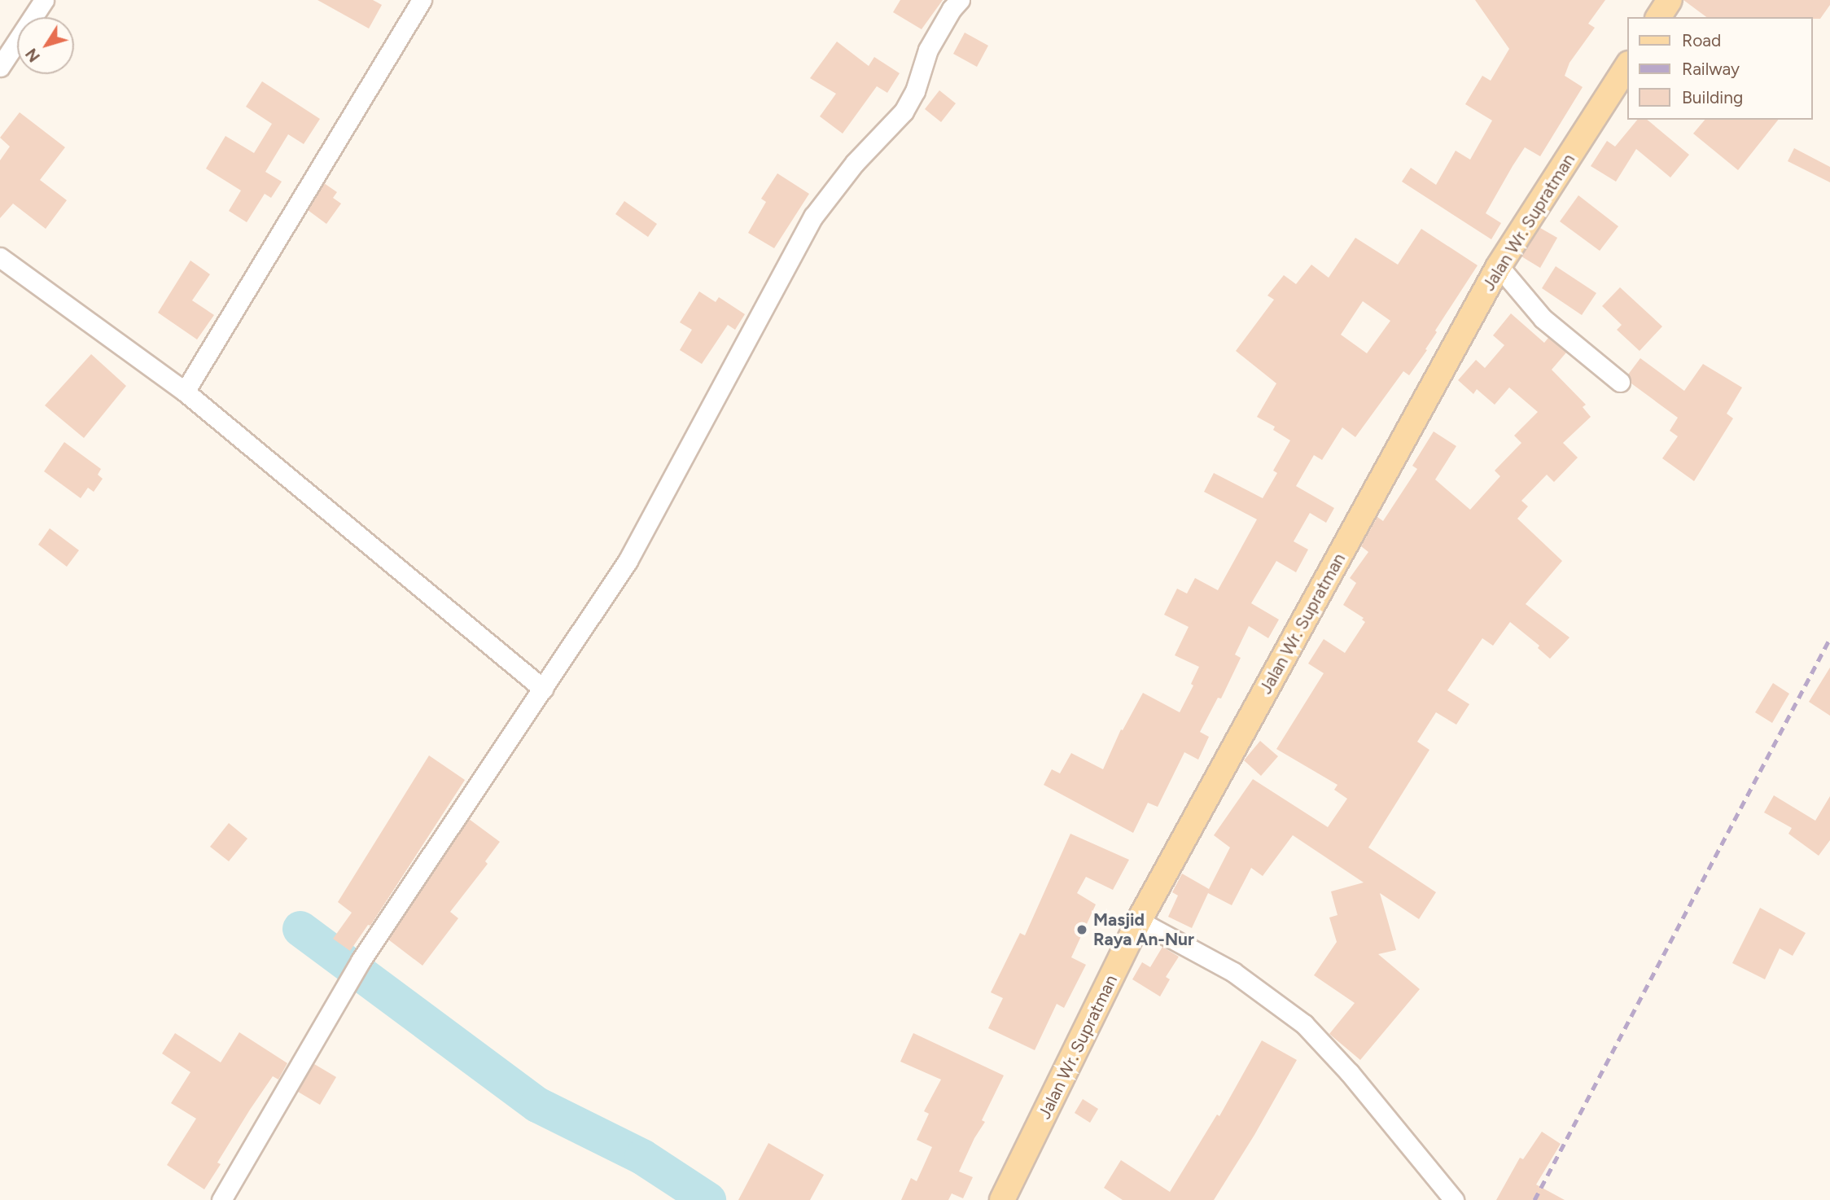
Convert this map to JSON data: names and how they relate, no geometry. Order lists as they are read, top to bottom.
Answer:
{
  "streets": {
    "main road": ["Jalan Wr. Supratman"]
  },
  "places": ["Masjid Raya An-Nur"],
  "legend": ["Road", "Railway", "Building"],
  "north": "bottom left"
}
